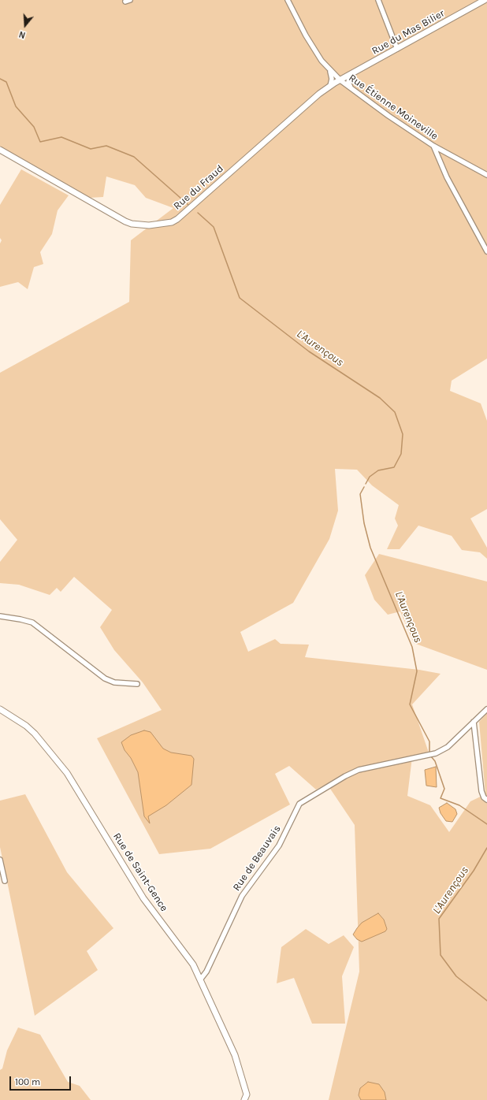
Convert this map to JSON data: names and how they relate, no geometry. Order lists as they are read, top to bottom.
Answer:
{
  "streets": {
    "street": [
      "Rue du Mas Bilier",
      "Rue Étienne Moineville",
      "Rue du Fraud",
      "Rue de Beauvais",
      "Rue de Saint-Gence"
    ]
  },
  "crossings": [
    ["Rue du Mas Bilier", "Rue Étienne Moineville"],
    ["Rue du Mas Bilier", "Rue du Fraud"],
    ["Rue Étienne Moineville", "Rue du Fraud"],
    ["Rue de Beauvais", "Rue de Saint-Gence"]
  ],
  "water": ["L'Aurençous"],
  "scale_bar": "100 m",
  "north": "bottom"
}
